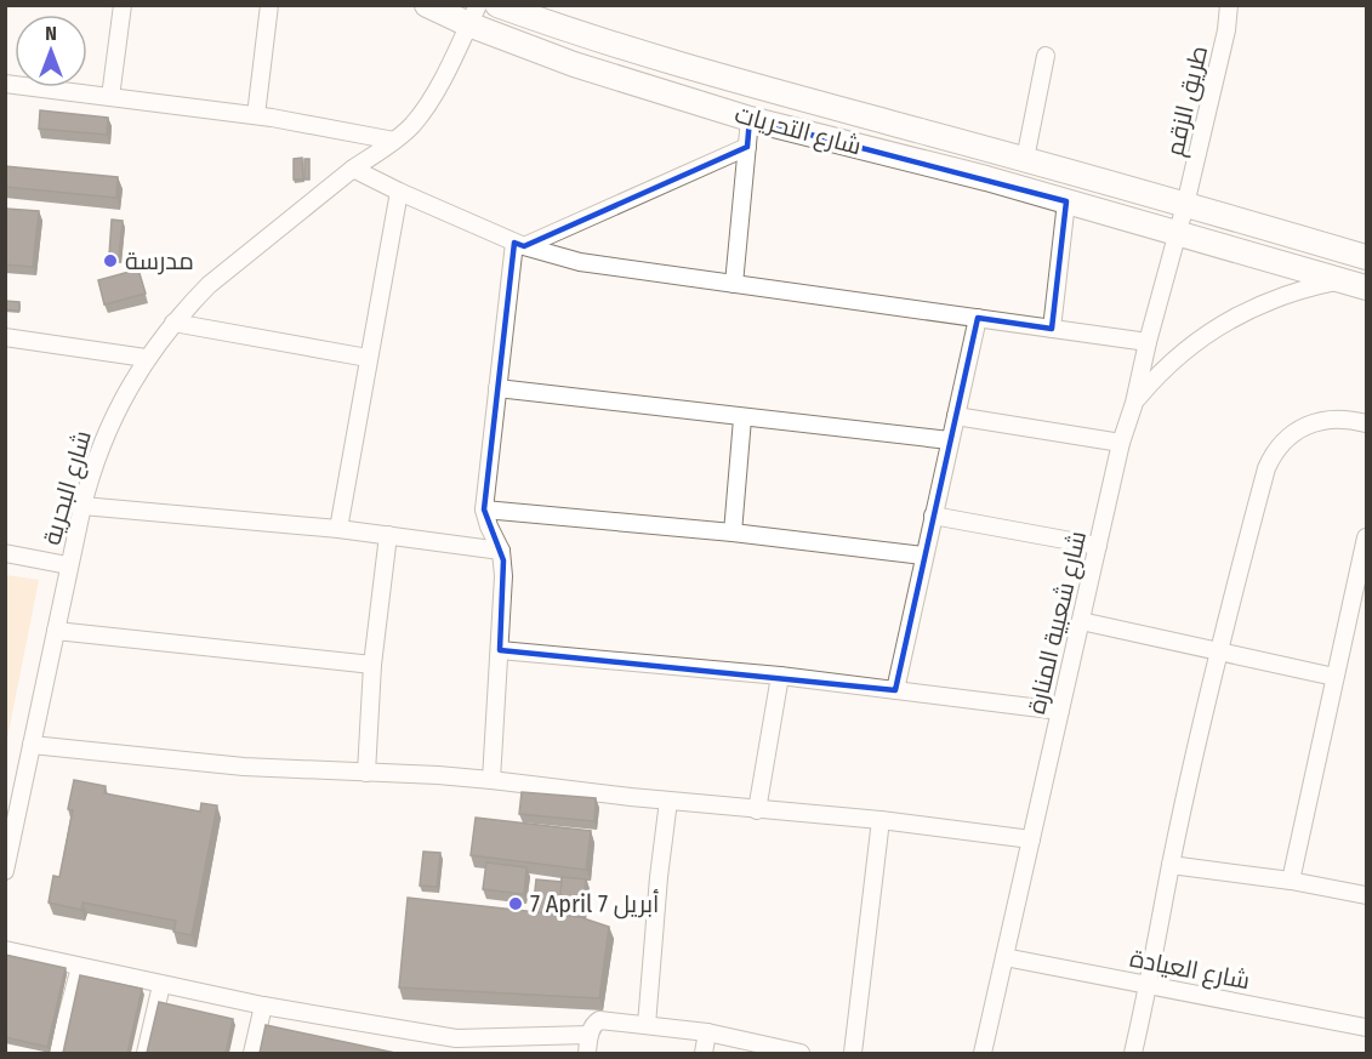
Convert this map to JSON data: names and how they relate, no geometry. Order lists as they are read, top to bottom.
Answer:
{
  "streets": {
    "main road": ["شارع التحريات"],
    "street": [
      "طريق الزقم",
      "شارع البحرية",
      "شارع شعبية المنارة",
      "شارع العيادة"
    ]
  },
  "crossings": [
    ["طريق الزقم", "شارع التحريات"],
    ["طريق الزقم", "شارع شعبية المنارة"],
    ["شارع التحريات", "شارع البحرية"],
    ["شارع التحريات", "شارع شعبية المنارة"],
    ["شارع شعبية المنارة", "شارع العيادة"]
  ],
  "places": ["مدرسة", "7 April 7 أبريل"],
  "north": "top"
}
